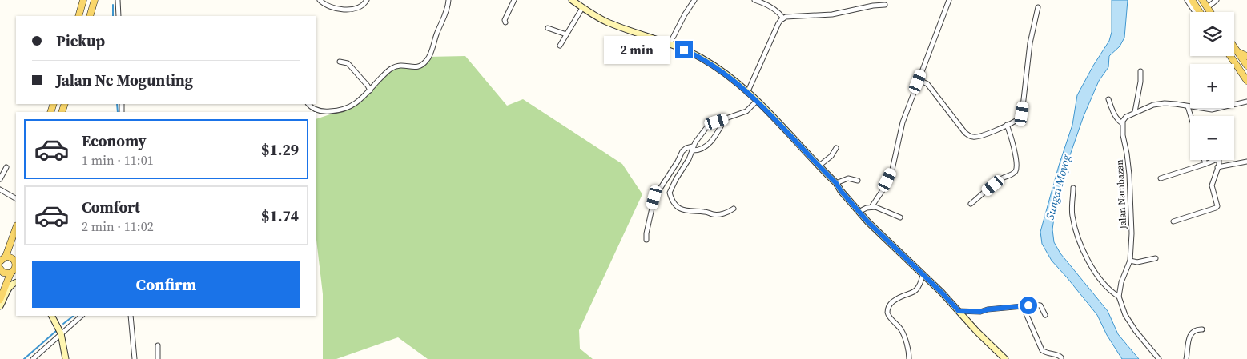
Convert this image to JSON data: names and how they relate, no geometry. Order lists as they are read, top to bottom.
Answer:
{
  "streets": {
    "street": ["Jalan Nambazan"]
  },
  "water": ["Sungai Moyog"],
  "page": {
    "map_buttons": ["+", "−"],
    "banner": ["Pickup", "Jalan Nc Mogunting"],
    "bubble": "2 min",
    "list": [
      {
        "name": "Economy",
        "note": "1 min · 11:01",
        "value": "$1.29"
      },
      {
        "name": "Comfort",
        "note": "2 min · 11:02",
        "value": "$1.74"
      }
    ],
    "buttons": "Confirm"
  }
}
